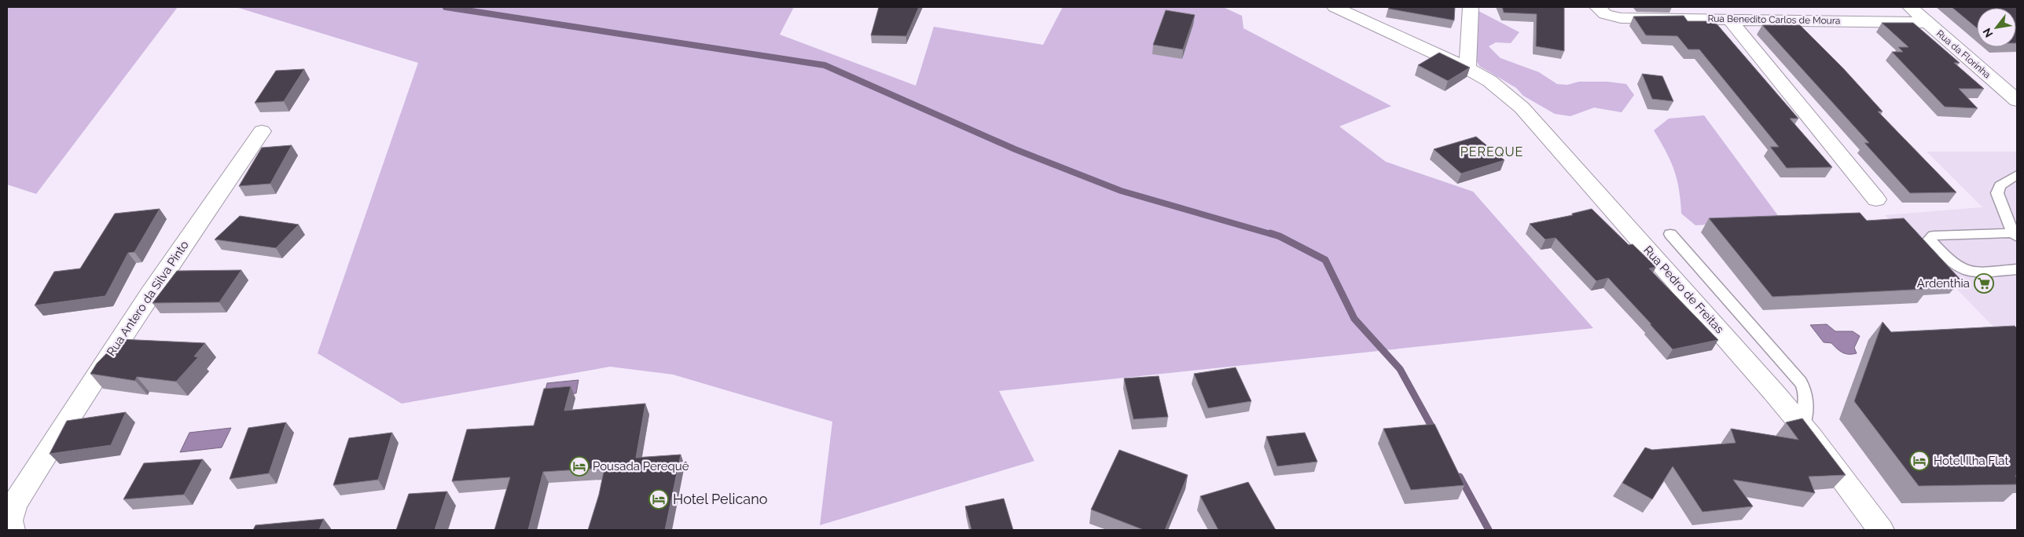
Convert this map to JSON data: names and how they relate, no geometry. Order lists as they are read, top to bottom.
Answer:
{
  "streets": {
    "street": [
      "Rua Benedito Carlos de Moura",
      "Rua da Florinha",
      "Rua Pedro de Freitas",
      "Rua Antero da Silva Pinto"
    ]
  },
  "crossings": [
    ["Rua Benedito Carlos de Moura", "Rua da Florinha"]
  ],
  "districts": ["PEREQUE"],
  "places": {
    "supermarket": ["Ardenthia"],
    "hotel": ["Hotel Ilha Flat", "Pousada Perequê", "Hotel Pelicano"]
  },
  "north": "bottom left"
}
